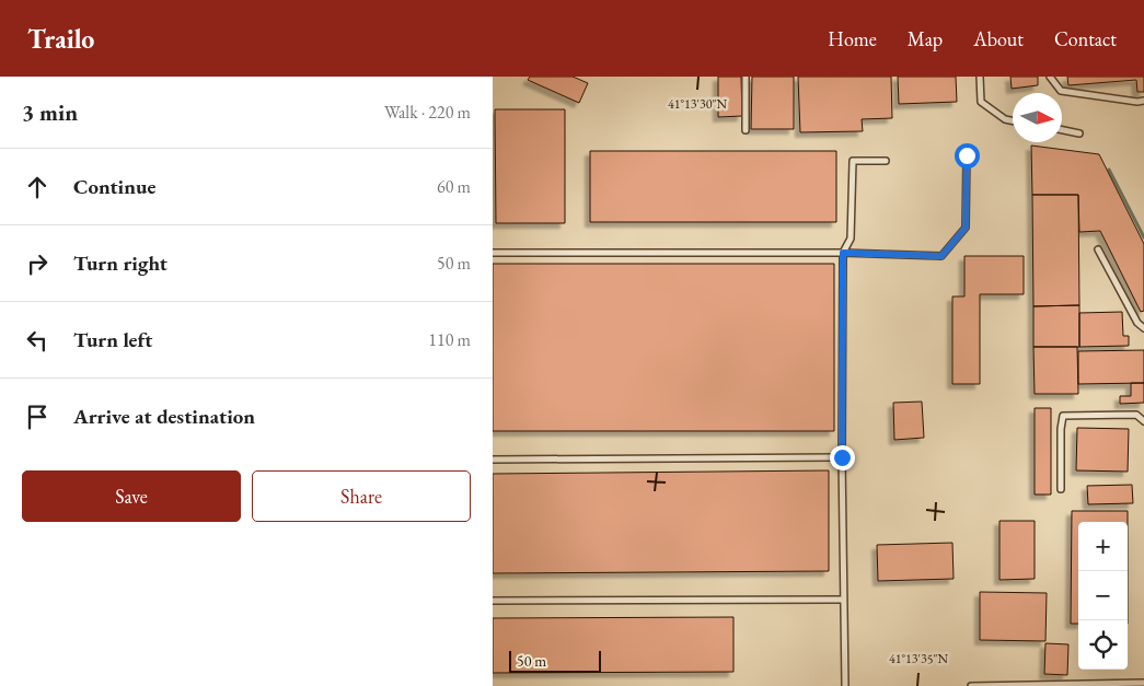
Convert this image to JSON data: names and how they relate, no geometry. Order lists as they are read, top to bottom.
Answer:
{
  "scale_bar": "50 m",
  "north": "right",
  "page": {
    "header": "Trailo",
    "nav": [
      "Home",
      "Map",
      "About",
      "Contact"
    ],
    "heading": ["3 min", "Walk · 220 m"],
    "list": [
      ["Continue", "60 m"],
      ["Turn right", "50 m"],
      ["Turn left", "110 m"],
      "Arrive at destination"
    ],
    "buttons": ["Save", "Share"],
    "map_buttons": ["+", "−"],
    "scale": "50 m"
  },
  "coordinates": ["41°13'30\"N", "41°13'35\"N"]
}
